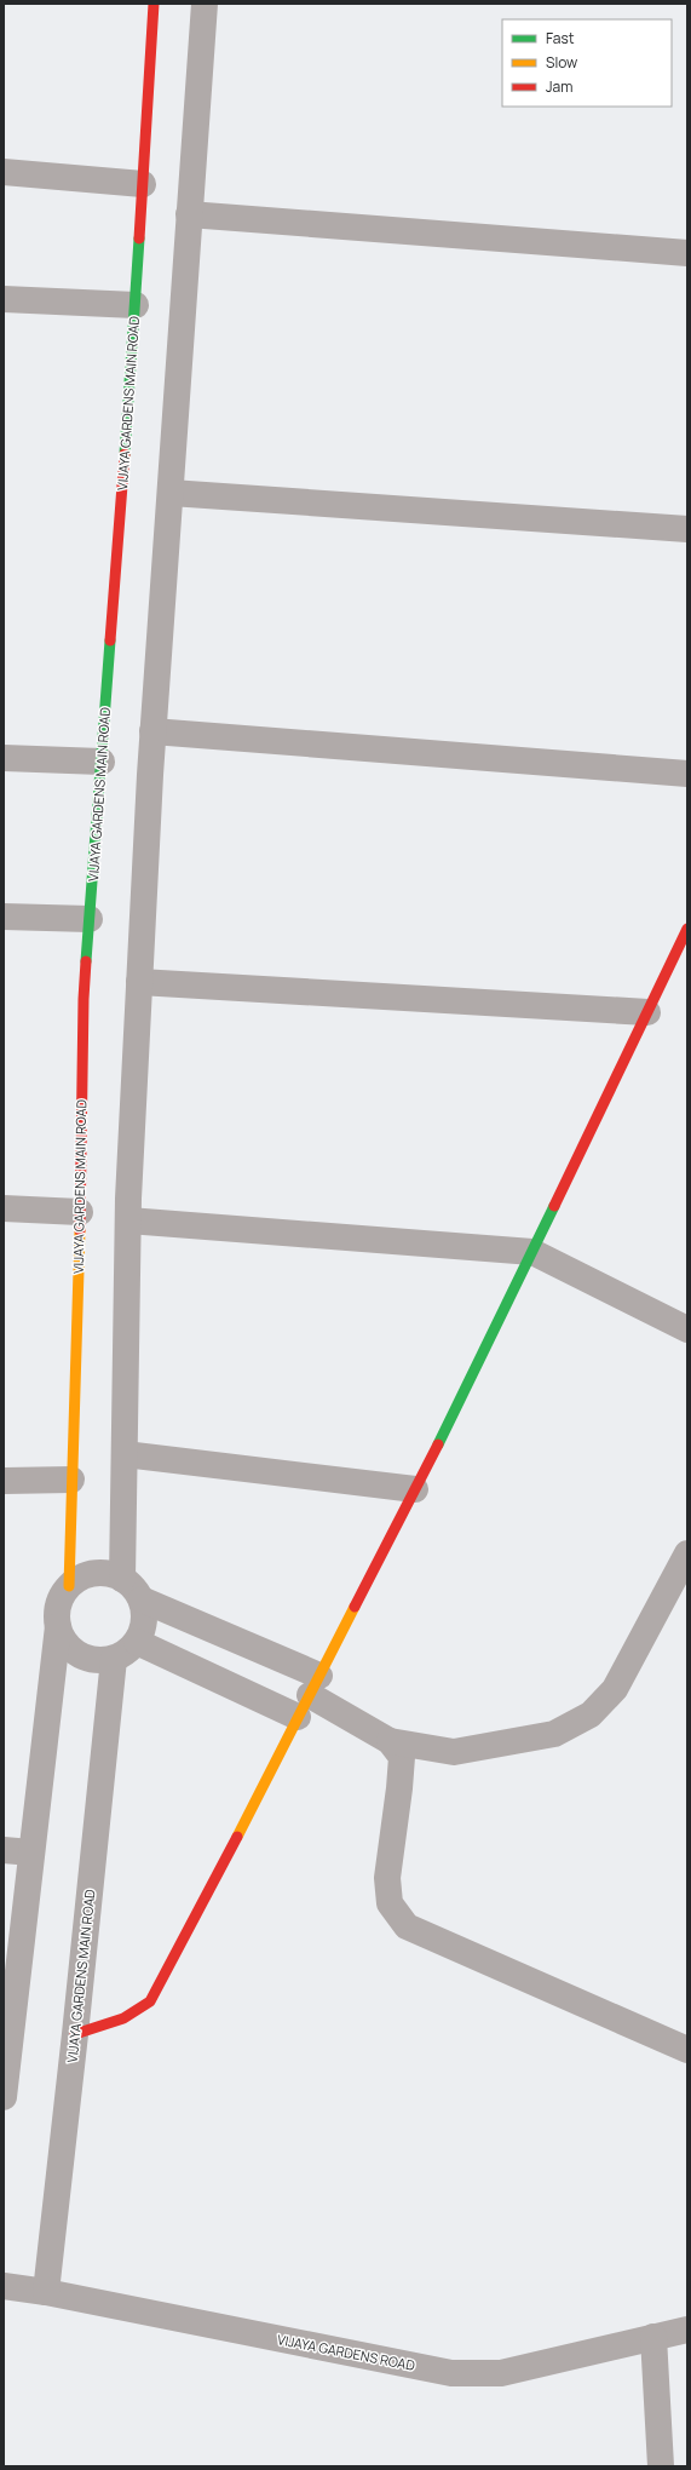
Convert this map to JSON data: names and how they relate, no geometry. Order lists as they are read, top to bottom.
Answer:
{
  "streets": {
    "street": ["VIJAYA GARDENS MAIN ROAD", "VIJAYA GARDENS ROAD"]
  },
  "crossings": [
    ["VIJAYA GARDENS MAIN ROAD", "VIJAYA GARDENS ROAD"]
  ],
  "legend": ["Fast", "Slow", "Jam"]
}
